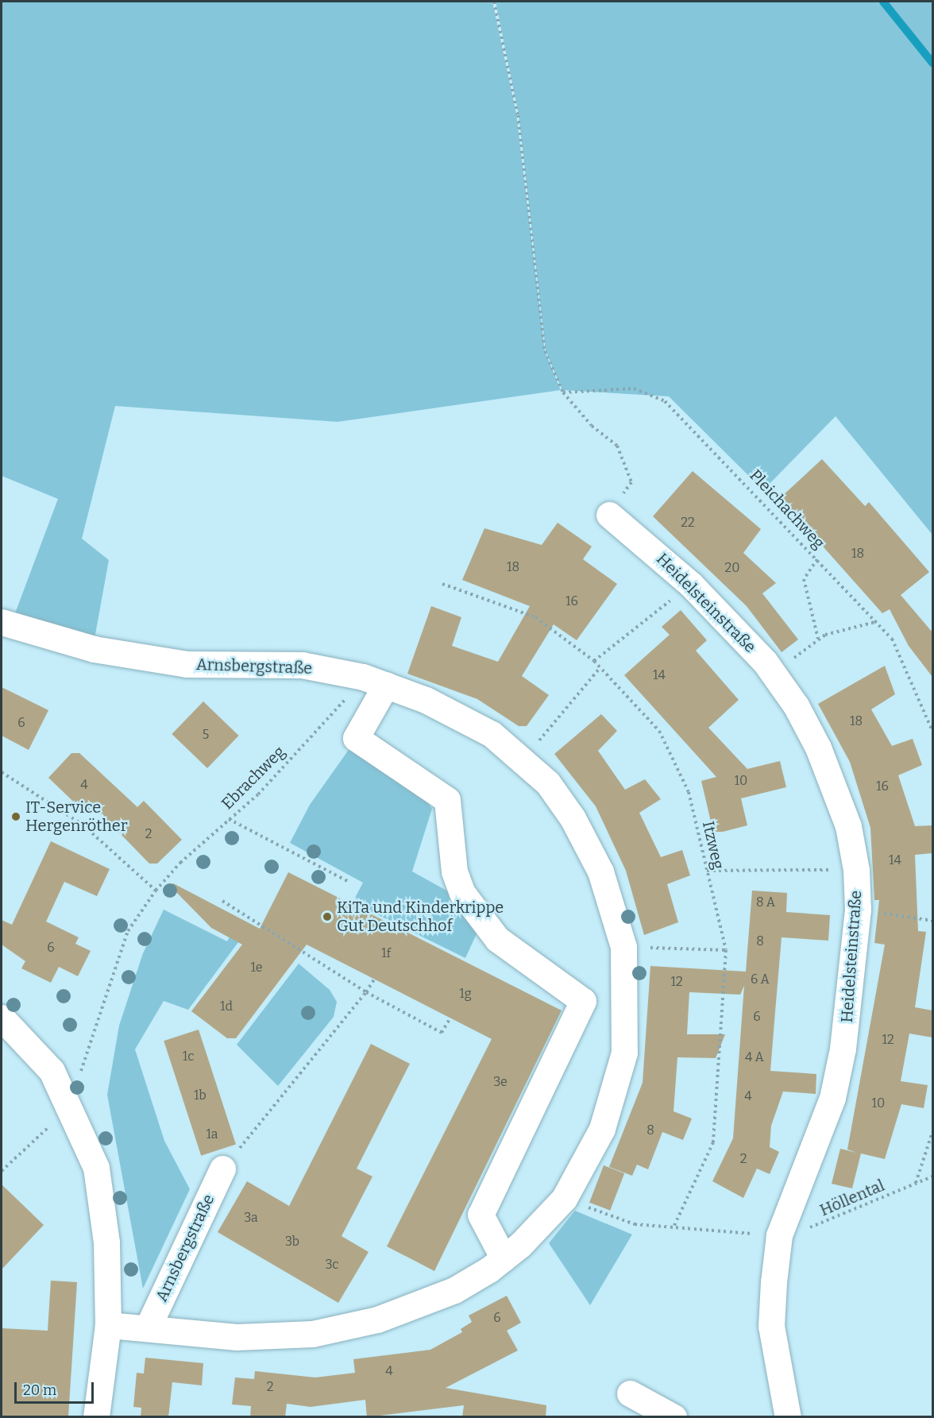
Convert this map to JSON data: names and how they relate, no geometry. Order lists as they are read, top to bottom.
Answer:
{
  "streets": {
    "street": ["Heidelsteinstraße", "Arnsbergstraße"],
    "path": [
      "Pleichachweg",
      "Ebrachweg",
      "Itzweg",
      "Höllental"
    ]
  },
  "crossings": [
    ["Heidelsteinstraße", "Höllental"],
    ["Arnsbergstraße", "Ebrachweg"],
    ["Itzweg", "Höllental"]
  ],
  "places": ["IT-Service Hergenröther", "KiTa und Kinderkrippe Gut Deutschhof"],
  "house_numbers": [
    "22",
    "18",
    "18",
    "20",
    "16",
    "14",
    "18",
    "6",
    "5",
    "10",
    "4",
    "16",
    "2",
    "14",
    "8 A",
    "8",
    "6",
    "1f",
    "1e",
    "6 A",
    "12",
    "1g",
    "1d",
    "6",
    "12",
    "1c",
    "4 A",
    "3e",
    "1b",
    "4",
    "10",
    "8",
    "1a",
    "2",
    "3a",
    "3b",
    "3c",
    "6",
    "4",
    "2"
  ],
  "scale_bar": "20 m"
}
